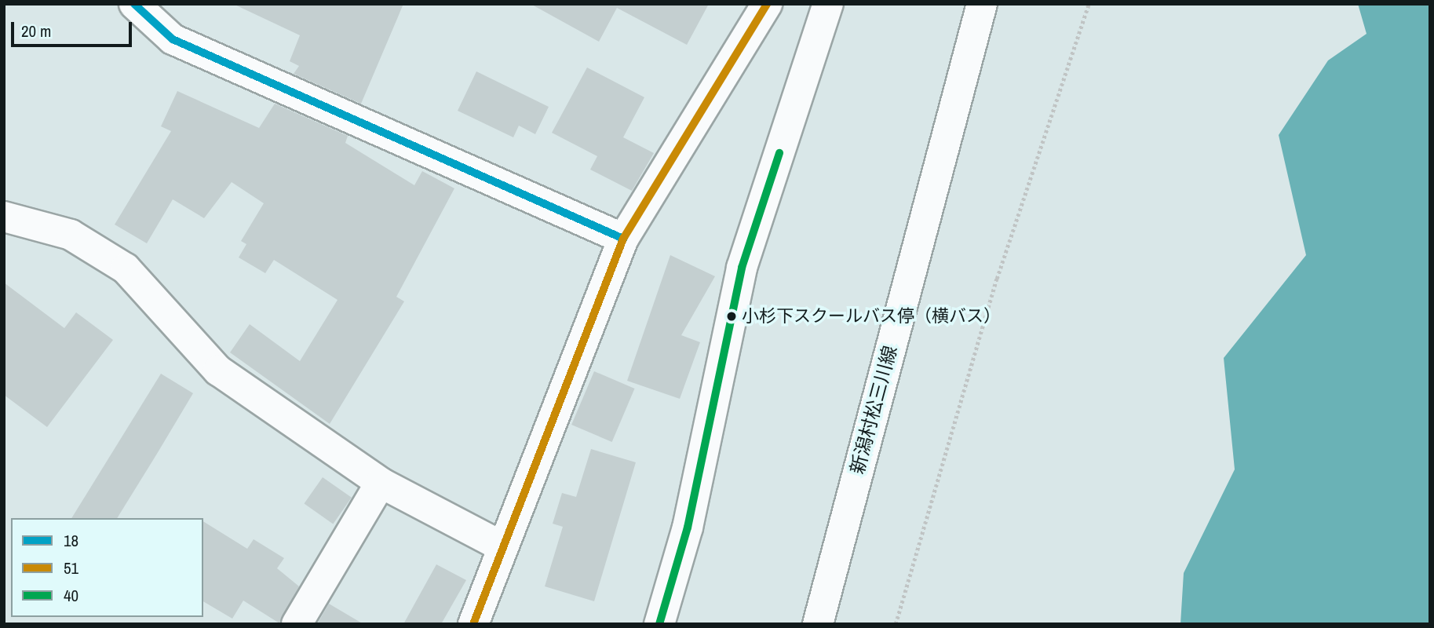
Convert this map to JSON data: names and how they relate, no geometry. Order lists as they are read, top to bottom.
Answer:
{
  "streets": {
    "street": ["新潟村松三川線"]
  },
  "places": ["小杉下スクールバス停（横バス）"],
  "lines": ["transit line 18", "transit line 51", "transit line 40"],
  "legend": ["18", "51", "40"],
  "scale_bar": "20 m"
}
